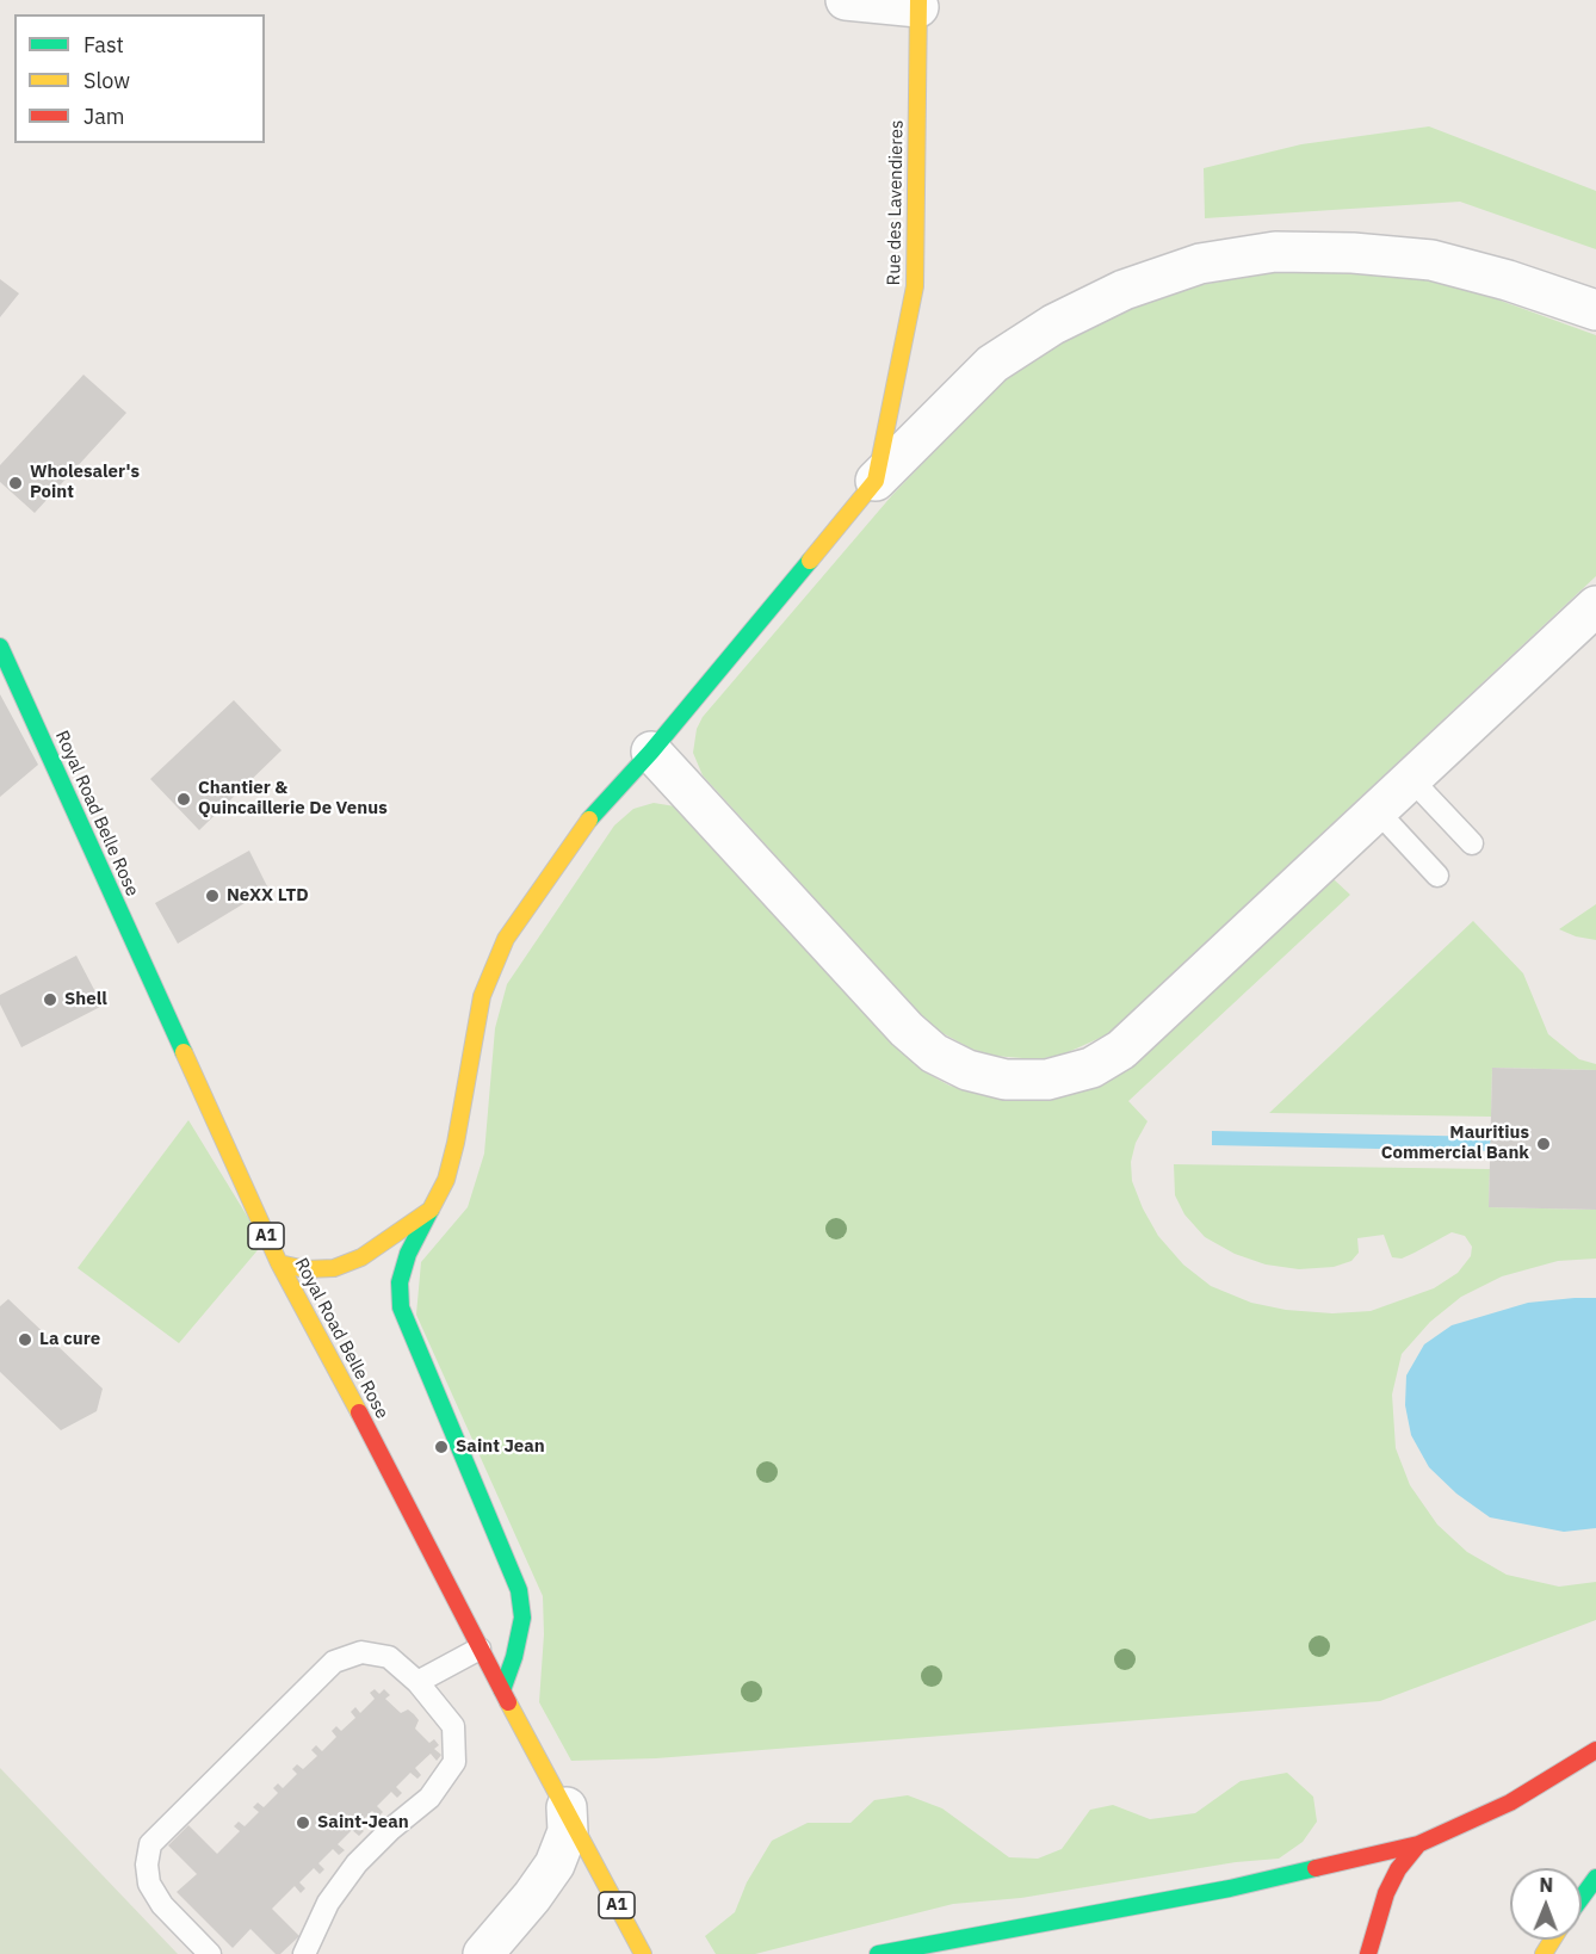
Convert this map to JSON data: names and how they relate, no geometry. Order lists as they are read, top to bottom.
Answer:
{
  "streets": {
    "main road": ["Rue des Lavendieres", "Royal Road Belle Rose", "A1"]
  },
  "places": [
    "Wholesaler's Point",
    "Chantier & Quincaillerie De Venus",
    "NeXX LTD",
    "Shell",
    "Mauritius Commercial Bank",
    "La cure",
    "Saint Jean",
    "Saint-Jean"
  ],
  "legend": ["Fast", "Slow", "Jam"],
  "north": "top"
}
